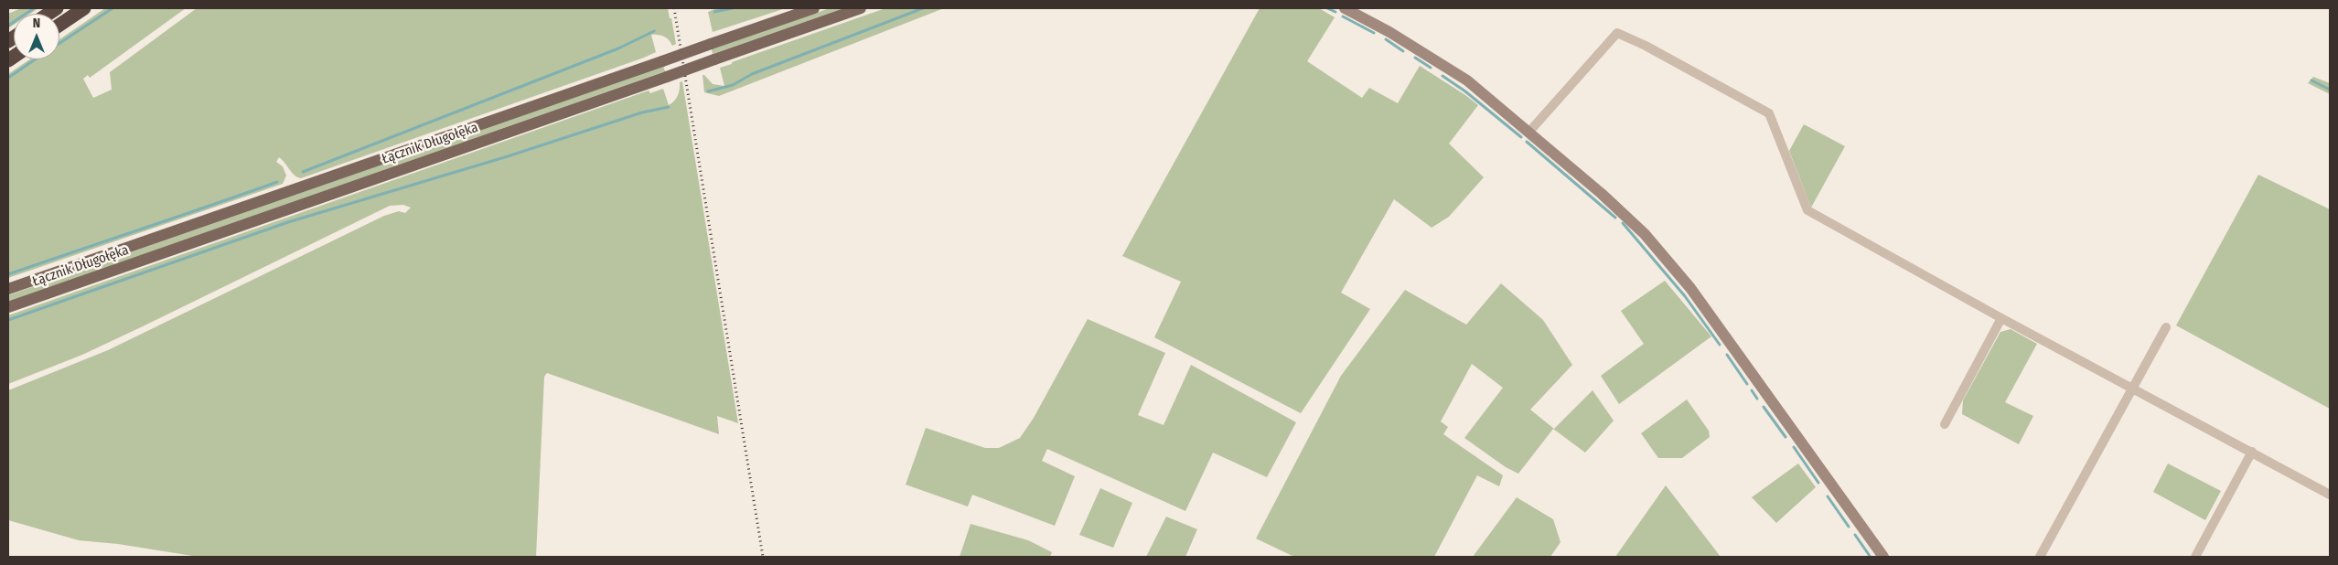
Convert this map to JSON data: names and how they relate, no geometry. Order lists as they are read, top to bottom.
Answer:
{
  "streets": {
    "main road": ["Łącznik Długołęka"]
  },
  "north": "top"
}
